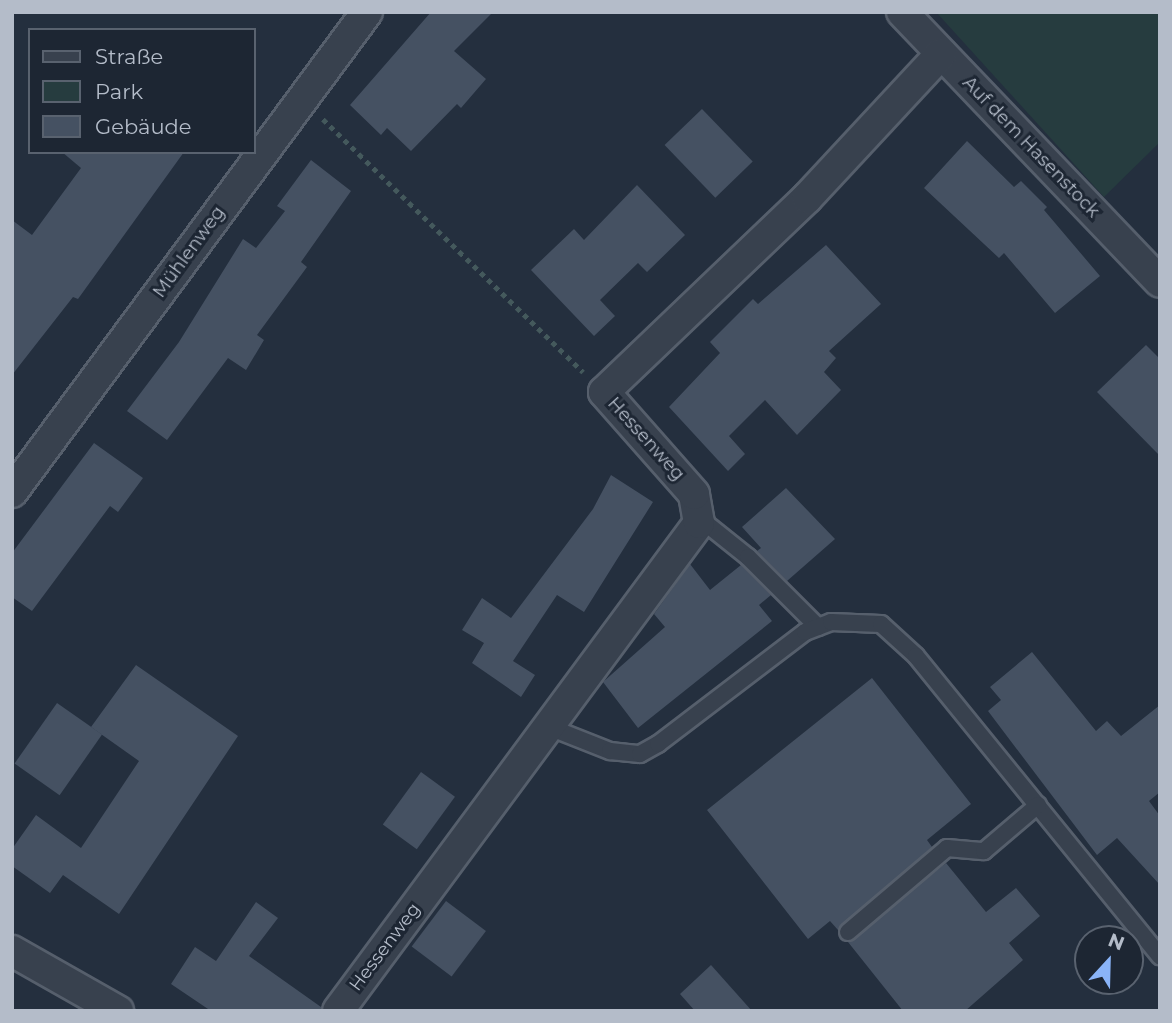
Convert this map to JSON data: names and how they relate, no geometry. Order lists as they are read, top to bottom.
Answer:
{
  "streets": {
    "street": ["Auf dem Hasenstock", "Mühlenweg", "Hessenweg"]
  },
  "crossings": [
    ["Auf dem Hasenstock", "Hessenweg"]
  ],
  "legend": ["Straße", "Park", "Gebäude"],
  "north": "top"
}
